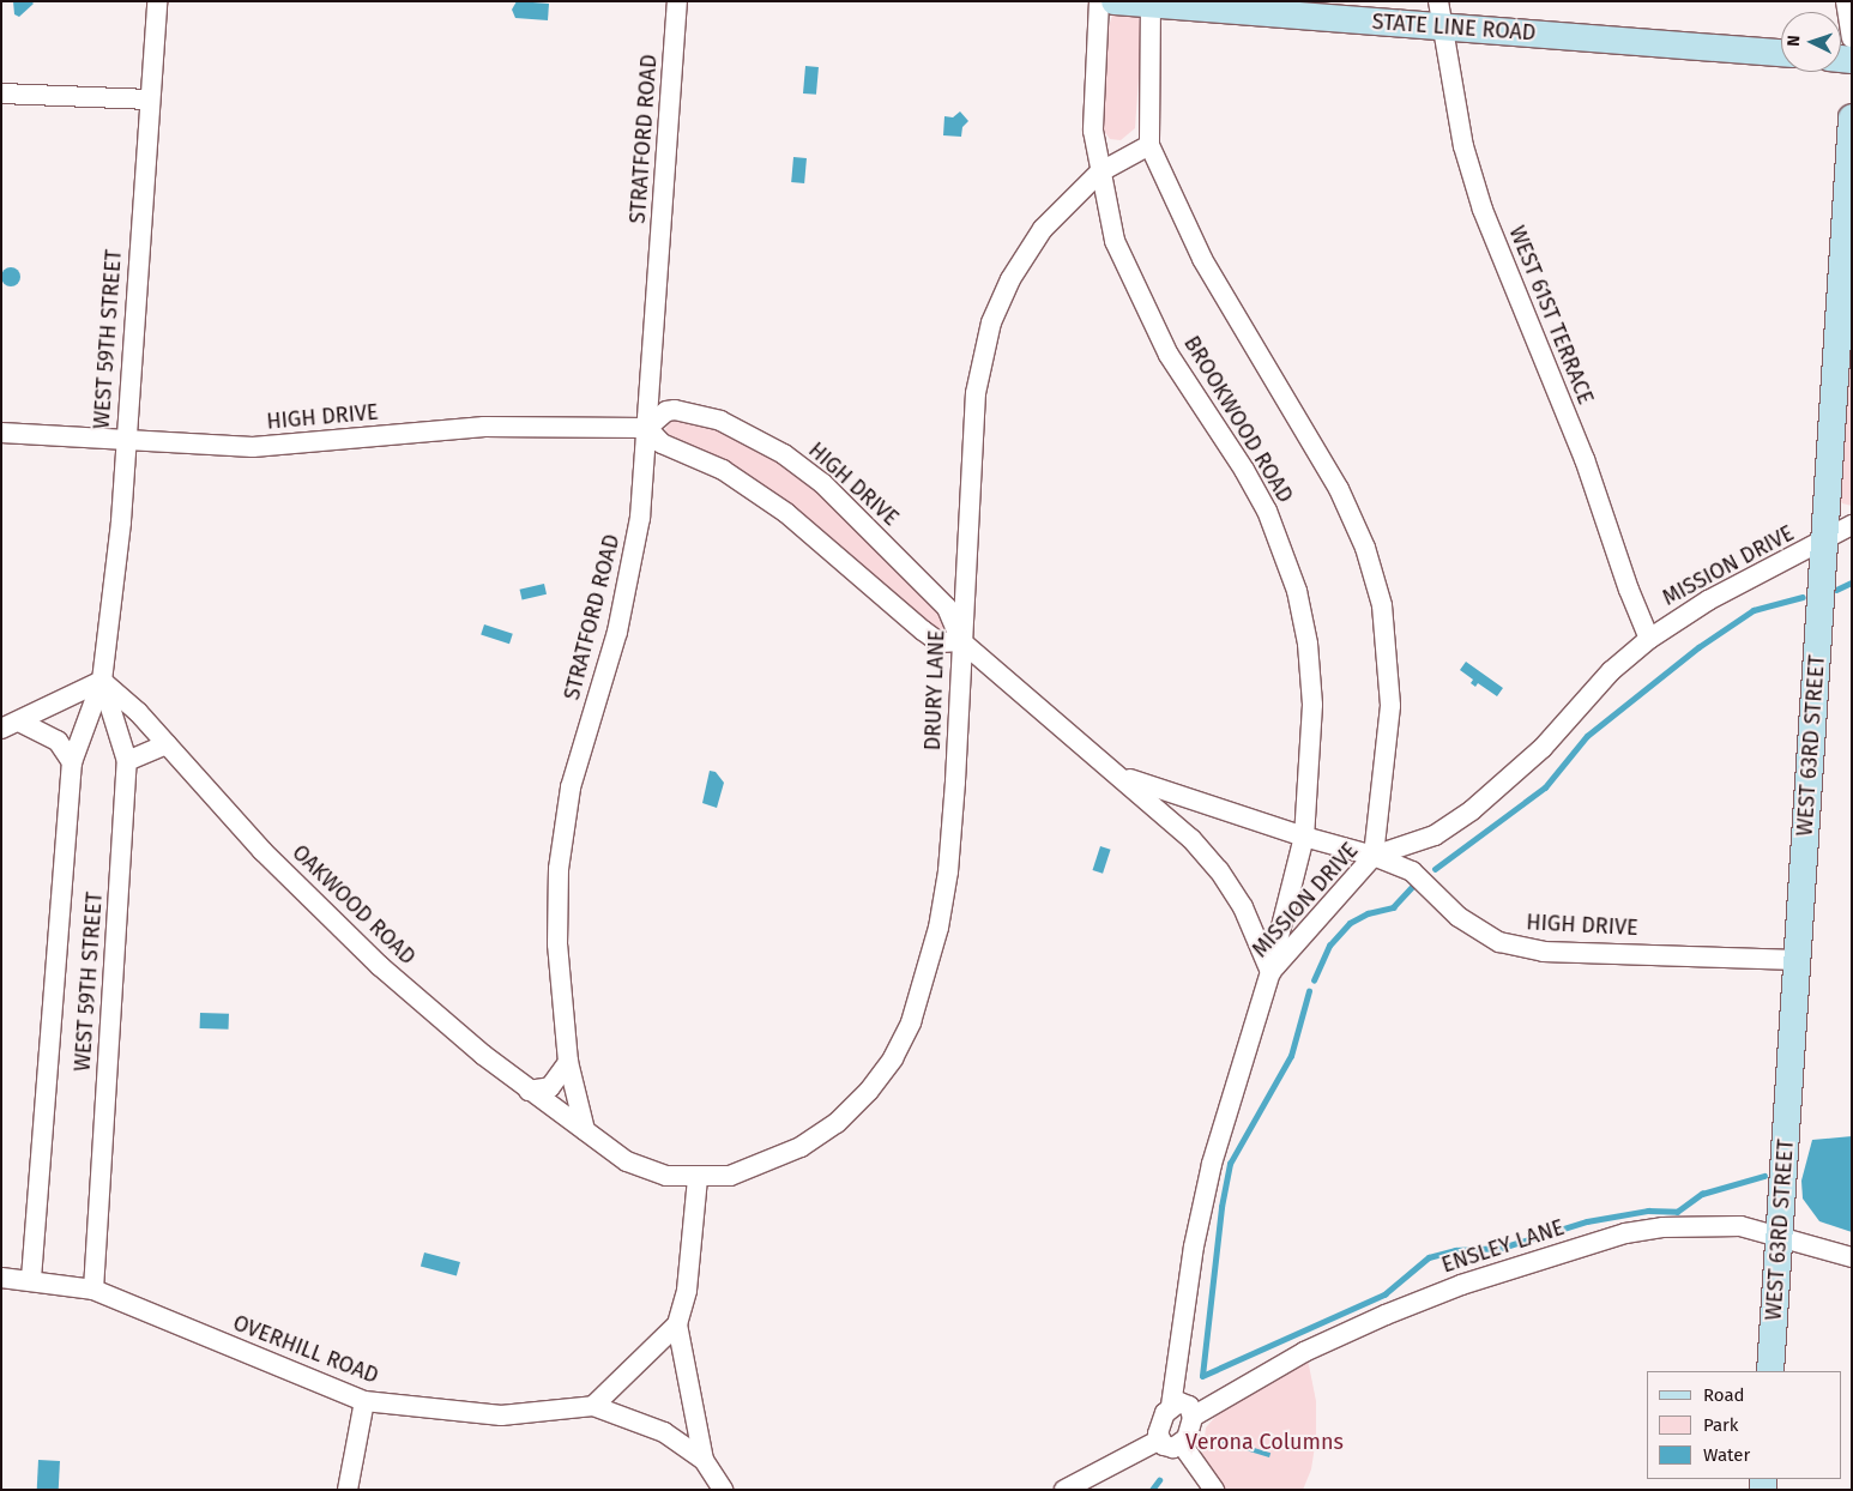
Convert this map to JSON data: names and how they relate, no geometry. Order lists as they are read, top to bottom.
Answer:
{
  "streets": {
    "main road": ["STATE LINE ROAD", "WEST 63RD STREET"],
    "street": [
      "STRATFORD ROAD",
      "WEST 61ST TERRACE",
      "WEST 59TH STREET",
      "HIGH DRIVE",
      "BROOKWOOD ROAD",
      "MISSION DRIVE",
      "DRURY LANE",
      "OAKWOOD ROAD",
      "ENSLEY LANE",
      "OVERHILL ROAD"
    ]
  },
  "crossings": [
    ["STATE LINE ROAD", "WEST 61ST TERRACE"],
    ["STRATFORD ROAD", "HIGH DRIVE"],
    ["STRATFORD ROAD", "OAKWOOD ROAD"],
    ["WEST 61ST TERRACE", "MISSION DRIVE"],
    ["WEST 59TH STREET", "HIGH DRIVE"],
    ["WEST 59TH STREET", "OAKWOOD ROAD"],
    ["WEST 59TH STREET", "OVERHILL ROAD"],
    ["HIGH DRIVE", "BROOKWOOD ROAD"],
    ["HIGH DRIVE", "MISSION DRIVE"],
    ["HIGH DRIVE", "DRURY LANE"],
    ["HIGH DRIVE", "WEST 63RD STREET"],
    ["BROOKWOOD ROAD", "MISSION DRIVE"],
    ["BROOKWOOD ROAD", "DRURY LANE"],
    ["MISSION DRIVE", "WEST 63RD STREET"],
    ["MISSION DRIVE", "ENSLEY LANE"],
    ["DRURY LANE", "OAKWOOD ROAD"],
    ["WEST 63RD STREET", "ENSLEY LANE"]
  ],
  "parks": ["Verona Columns"],
  "legend": ["Road", "Park", "Water"],
  "north": "left"
}
